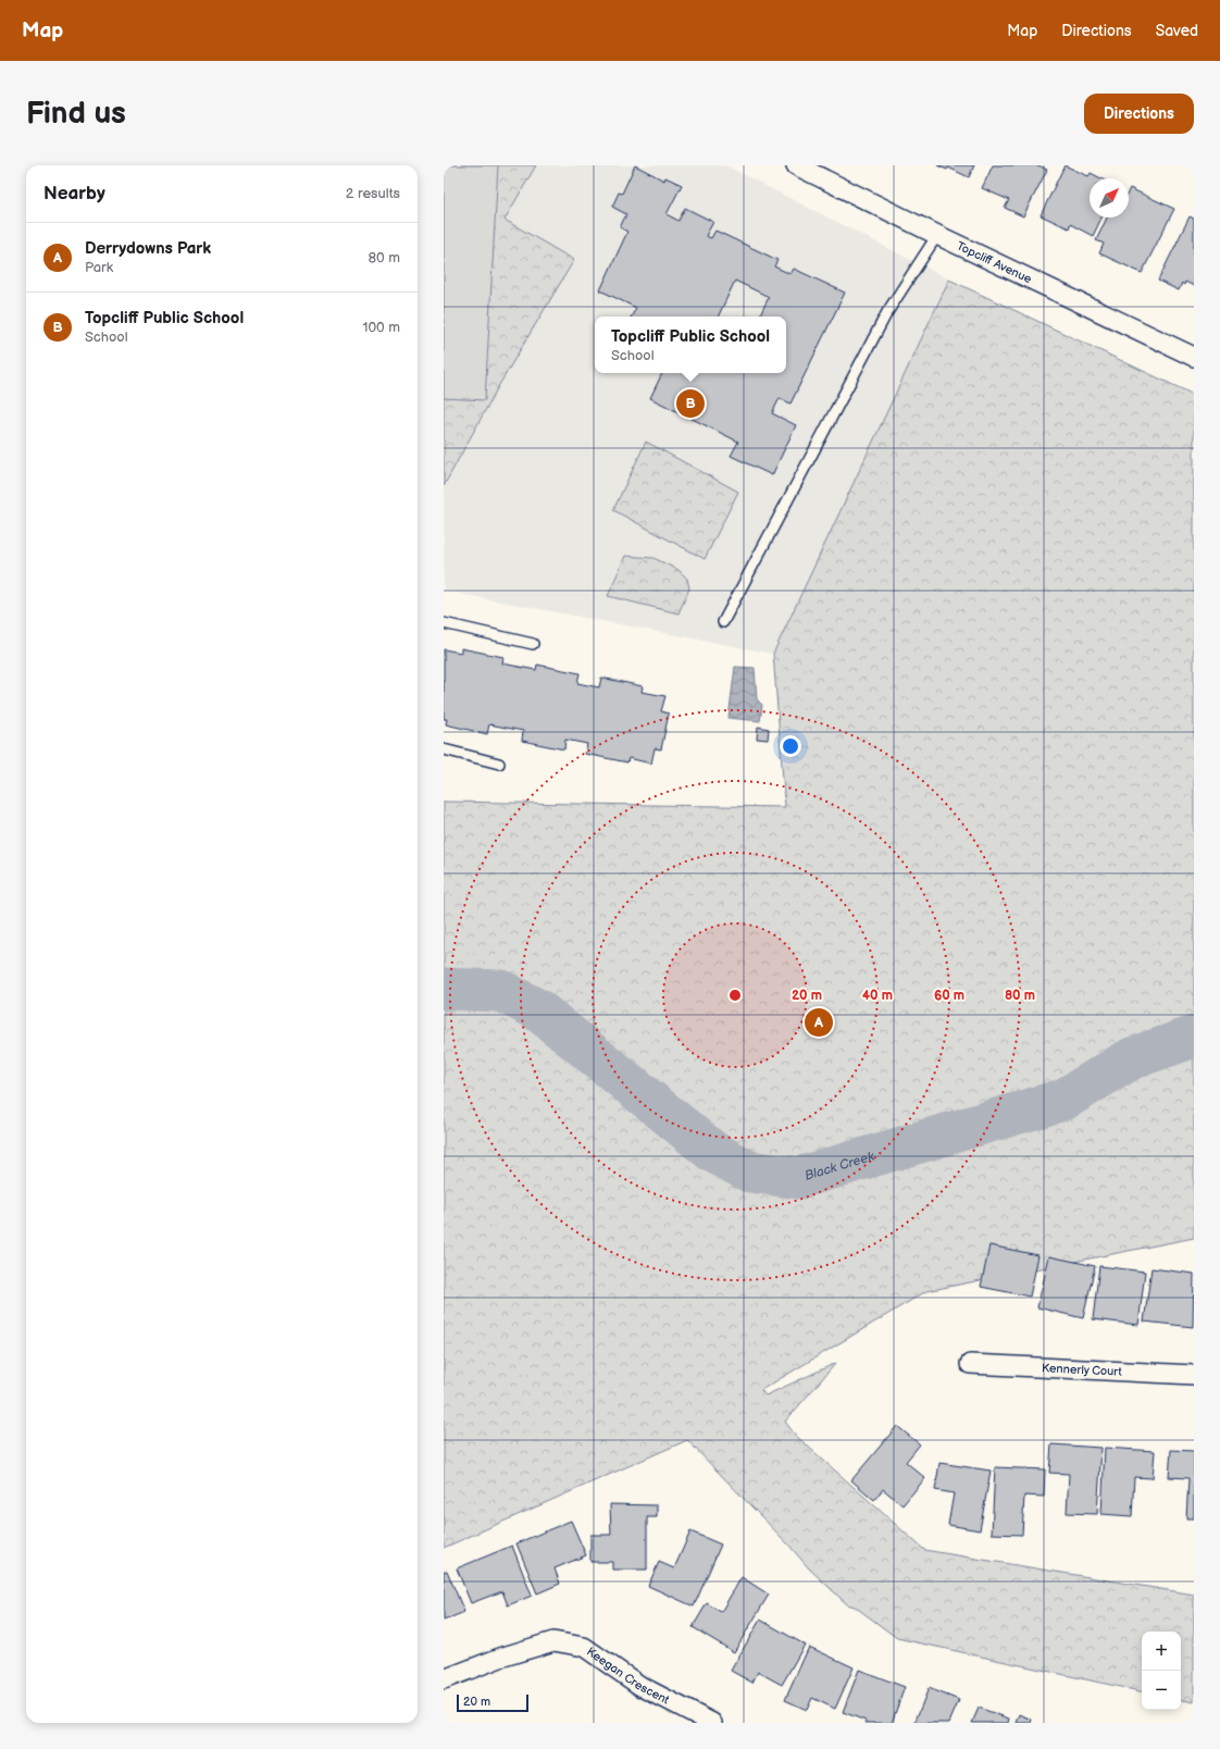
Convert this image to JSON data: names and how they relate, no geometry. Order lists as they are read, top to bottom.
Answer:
{
  "streets": {
    "street": ["Topcliff Avenue", "Kennerly Court", "Keegan Crescent"]
  },
  "water": ["Black Creek"],
  "scale_bar": "20 m",
  "north": "top right",
  "page": {
    "header": "Map",
    "nav": ["Map", "Directions", "Saved"],
    "buttons": "Directions",
    "title": "Find us",
    "heading": ["Nearby", "2 results"],
    "list": [
      {
        "mark": "A",
        "name": "Derrydowns Park",
        "note": "Park",
        "value": "80 m"
      },
      {
        "mark": "B",
        "name": "Topcliff Public School",
        "note": "School",
        "value": "100 m"
      }
    ],
    "popup": ["Topcliff Public School", "School"],
    "pins": ["B", "A"],
    "map_buttons": ["+", "−"],
    "scale": "20 m"
  },
  "rings": [
    "20 m",
    "40 m",
    "60 m",
    "80 m"
  ]
}
